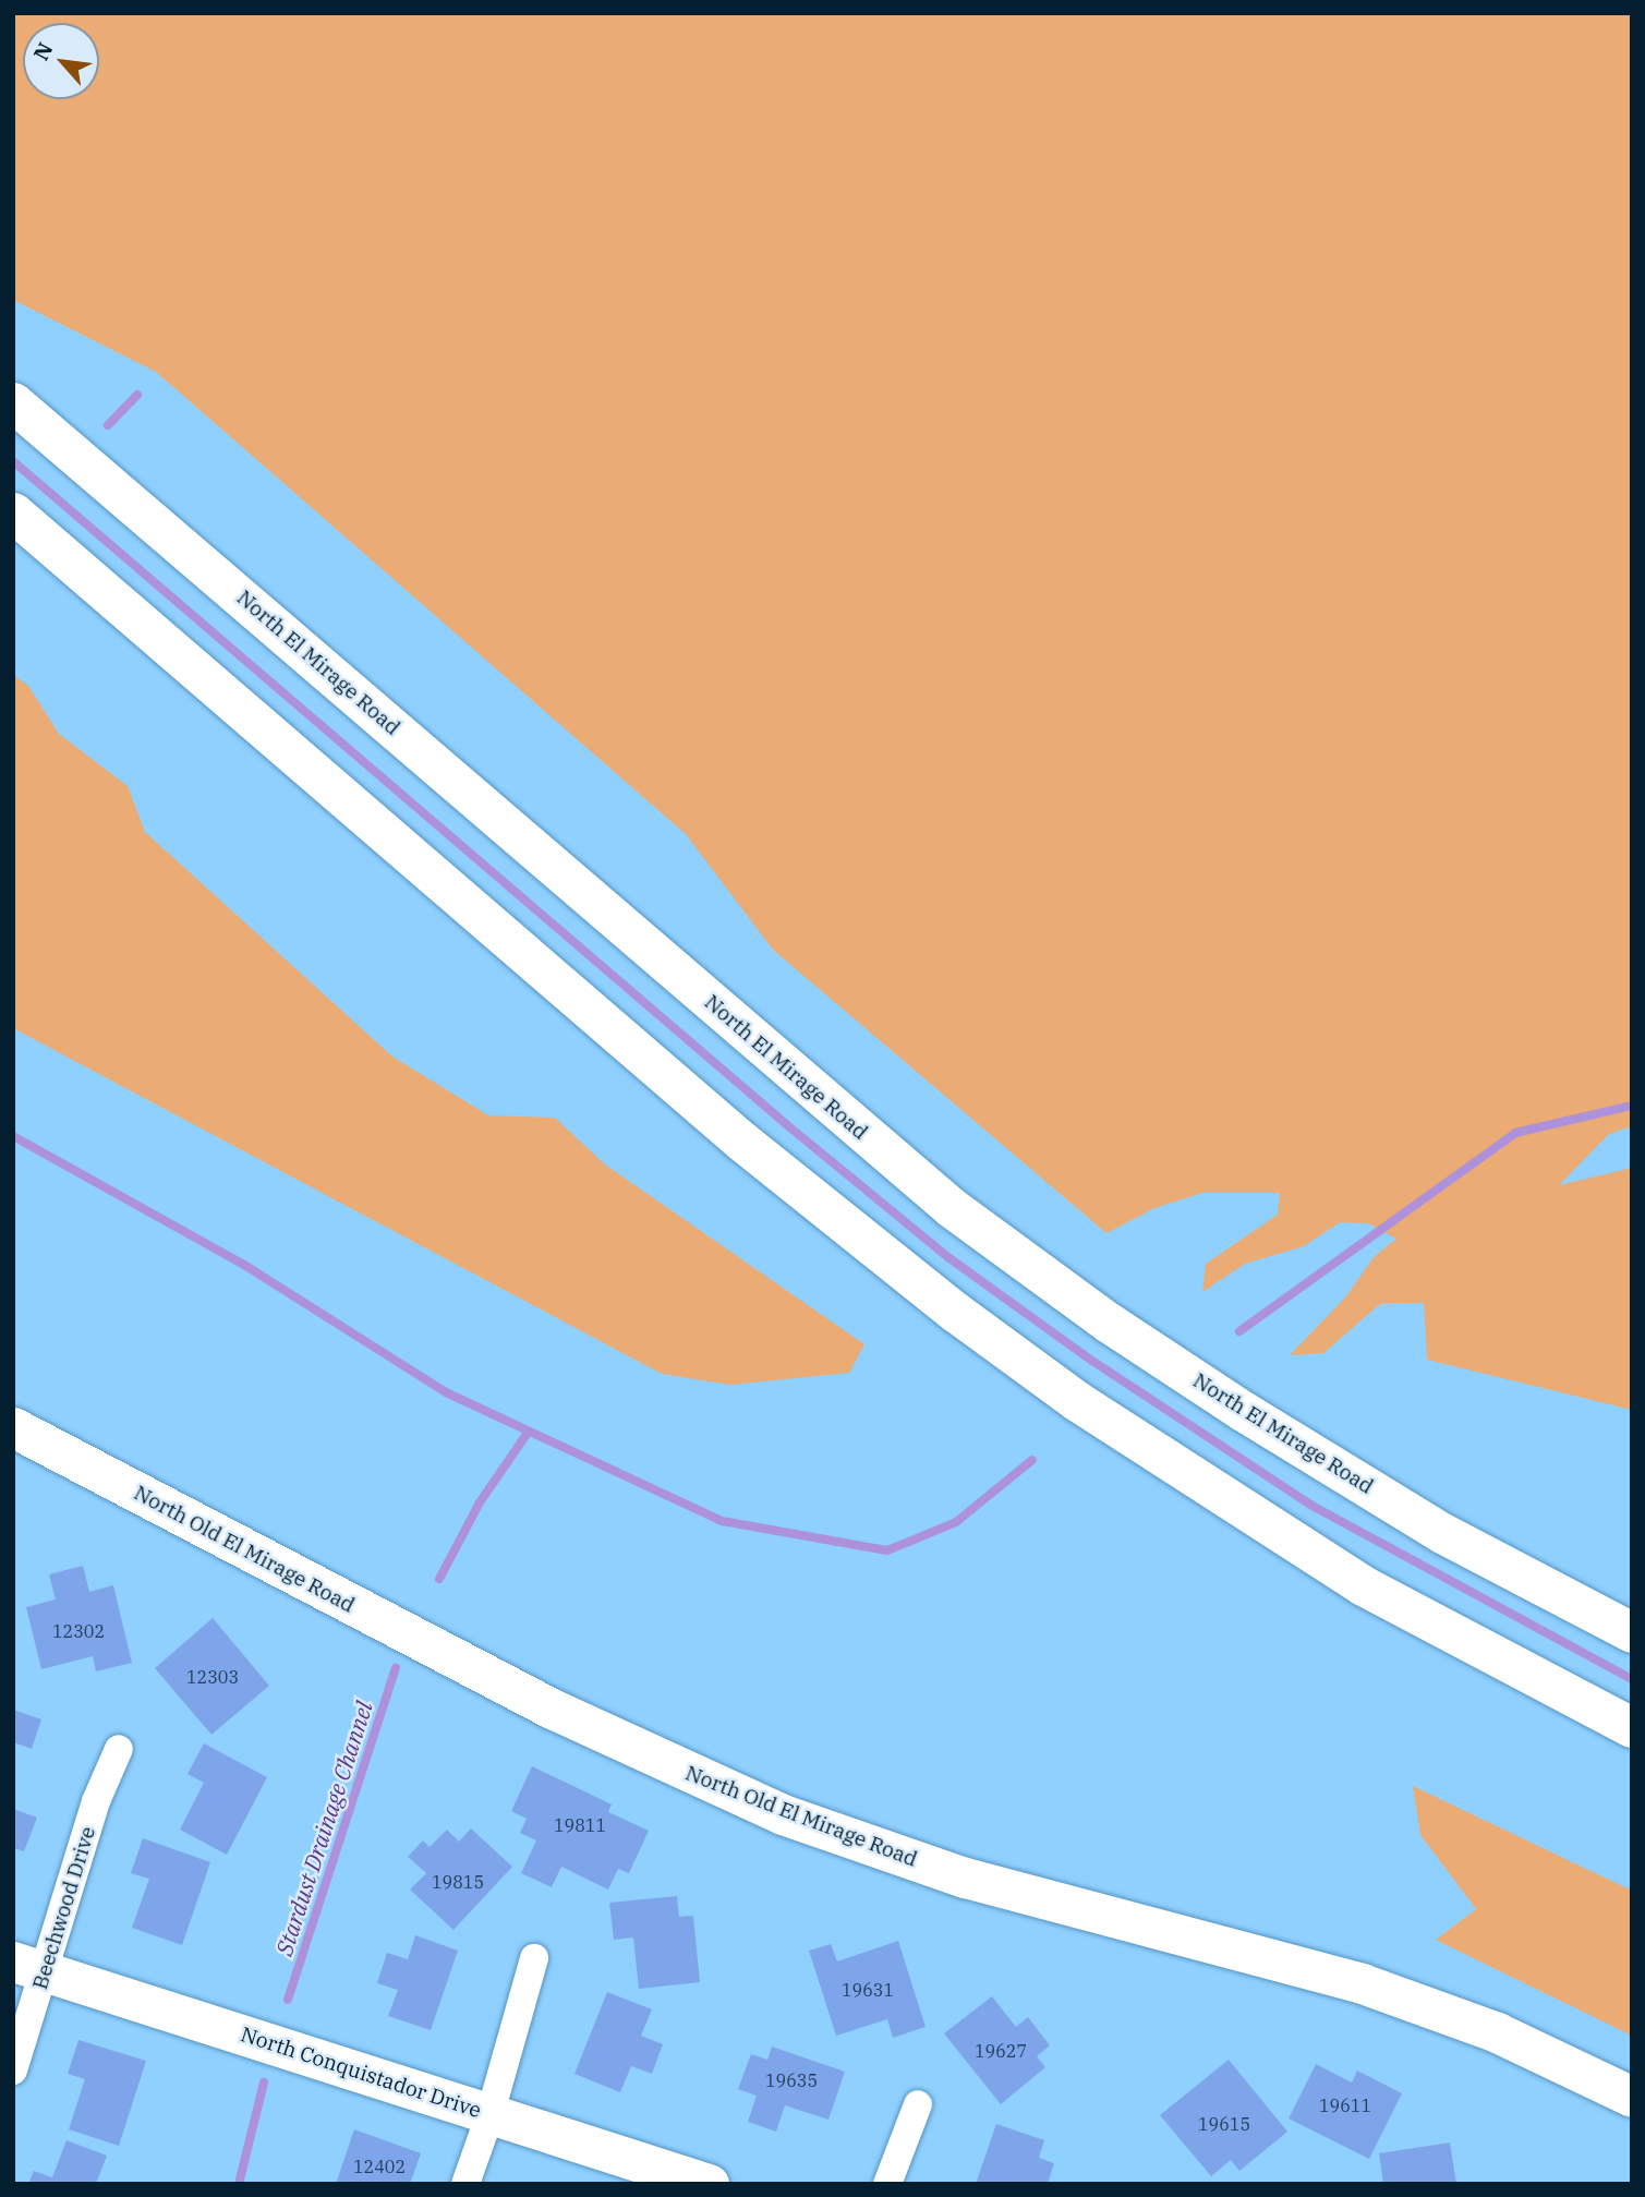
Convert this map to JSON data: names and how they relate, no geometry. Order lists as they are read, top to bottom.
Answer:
{
  "streets": {
    "main road": ["North El Mirage Road", "North Old El Mirage Road", "North Conquistador Drive"],
    "street": ["Beechwood Drive"]
  },
  "crossings": [
    ["Beechwood Drive", "North Conquistador Drive"]
  ],
  "water": ["Stardust Drainage Channel"],
  "house_numbers": [
    "12302",
    "12303",
    "19811",
    "19815",
    "19631",
    "19627",
    "19635",
    "19611",
    "19615",
    "12402"
  ],
  "north": "top left"
}
